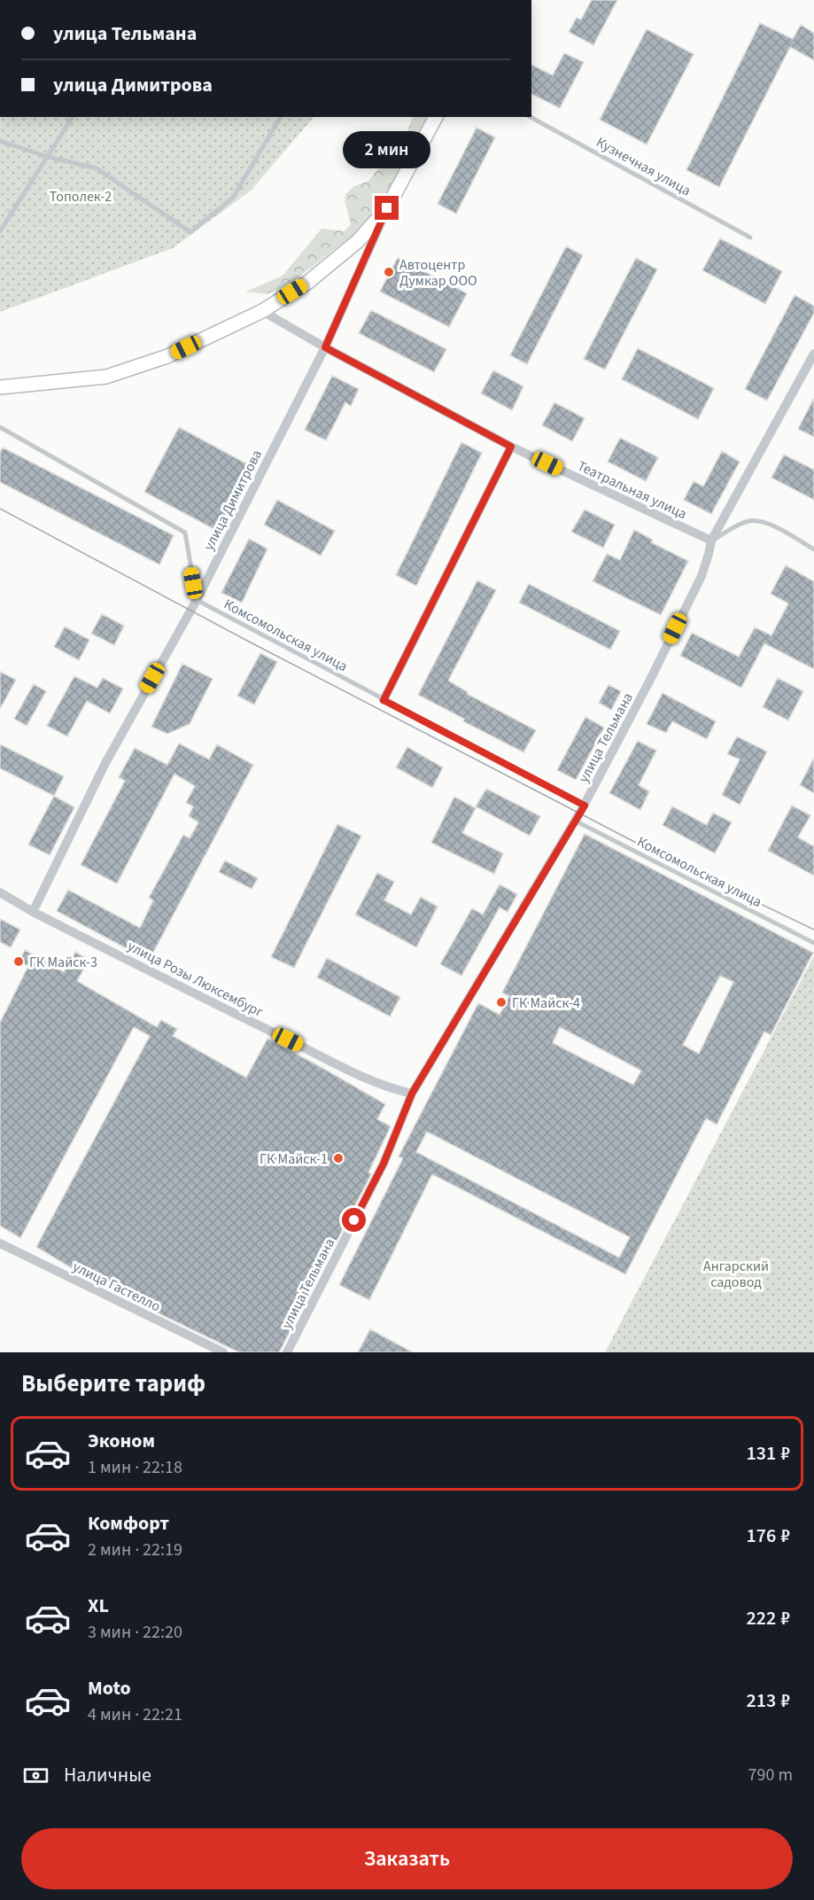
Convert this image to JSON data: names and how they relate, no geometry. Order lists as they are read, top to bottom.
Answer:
{
  "streets": {
    "street": [
      "Театральная улица",
      "улица Димитрова",
      "улица Тельмана",
      "улица Розы Люксембург",
      "улица Гастелло"
    ],
    "lane": ["Кузнечная улица", "Комсомольская улица"]
  },
  "crossings": [
    ["Театральная улица", "улица Димитрова"],
    ["Театральная улица", "улица Тельмана"],
    ["улица Димитрова", "Комсомольская улица"],
    ["улица Димитрова", "улица Розы Люксембург"],
    ["Комсомольская улица", "улица Тельмана"],
    ["улица Тельмана", "улица Розы Люксембург"]
  ],
  "parks": ["Тополек-2", "Ангарский садовод"],
  "places": [
    "Автоцентр Думкар ООО",
    "ГК Майск-3",
    "ГК Майск-4",
    "ГК Майск-1"
  ],
  "page": {
    "banner": ["улица Тельмана", "улица Димитрова"],
    "bubble": "2 мин",
    "heading": "Выберите тариф",
    "list": [
      {
        "name": "Эконом",
        "note": "1 мин · 22:18",
        "value": "131 ₽"
      },
      {
        "name": "Комфорт",
        "note": "2 мин · 22:19",
        "value": "176 ₽"
      },
      {
        "name": "XL",
        "note": "3 мин · 22:20",
        "value": "222 ₽"
      },
      {
        "name": "Moto",
        "note": "4 мин · 22:21",
        "value": "213 ₽"
      }
    ],
    "pay": ["Наличные", "790 m"],
    "buttons": "Заказать"
  }
}
